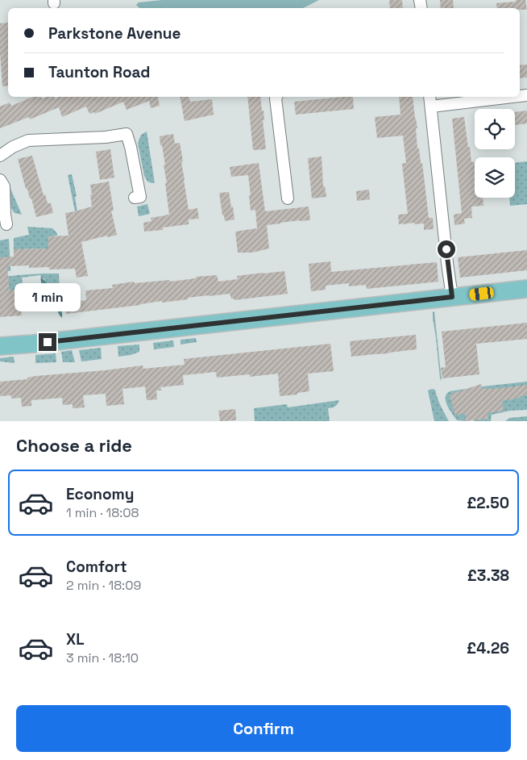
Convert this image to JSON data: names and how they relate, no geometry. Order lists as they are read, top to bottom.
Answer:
{
  "page": {
    "banner": ["Parkstone Avenue", "Taunton Road"],
    "bubble": "1 min",
    "heading": "Choose a ride",
    "list": [
      {
        "name": "Economy",
        "note": "1 min · 18:08",
        "value": "£2.50"
      },
      {
        "name": "Comfort",
        "note": "2 min · 18:09",
        "value": "£3.38"
      },
      {
        "name": "XL",
        "note": "3 min · 18:10",
        "value": "£4.26"
      }
    ],
    "buttons": "Confirm"
  }
}
